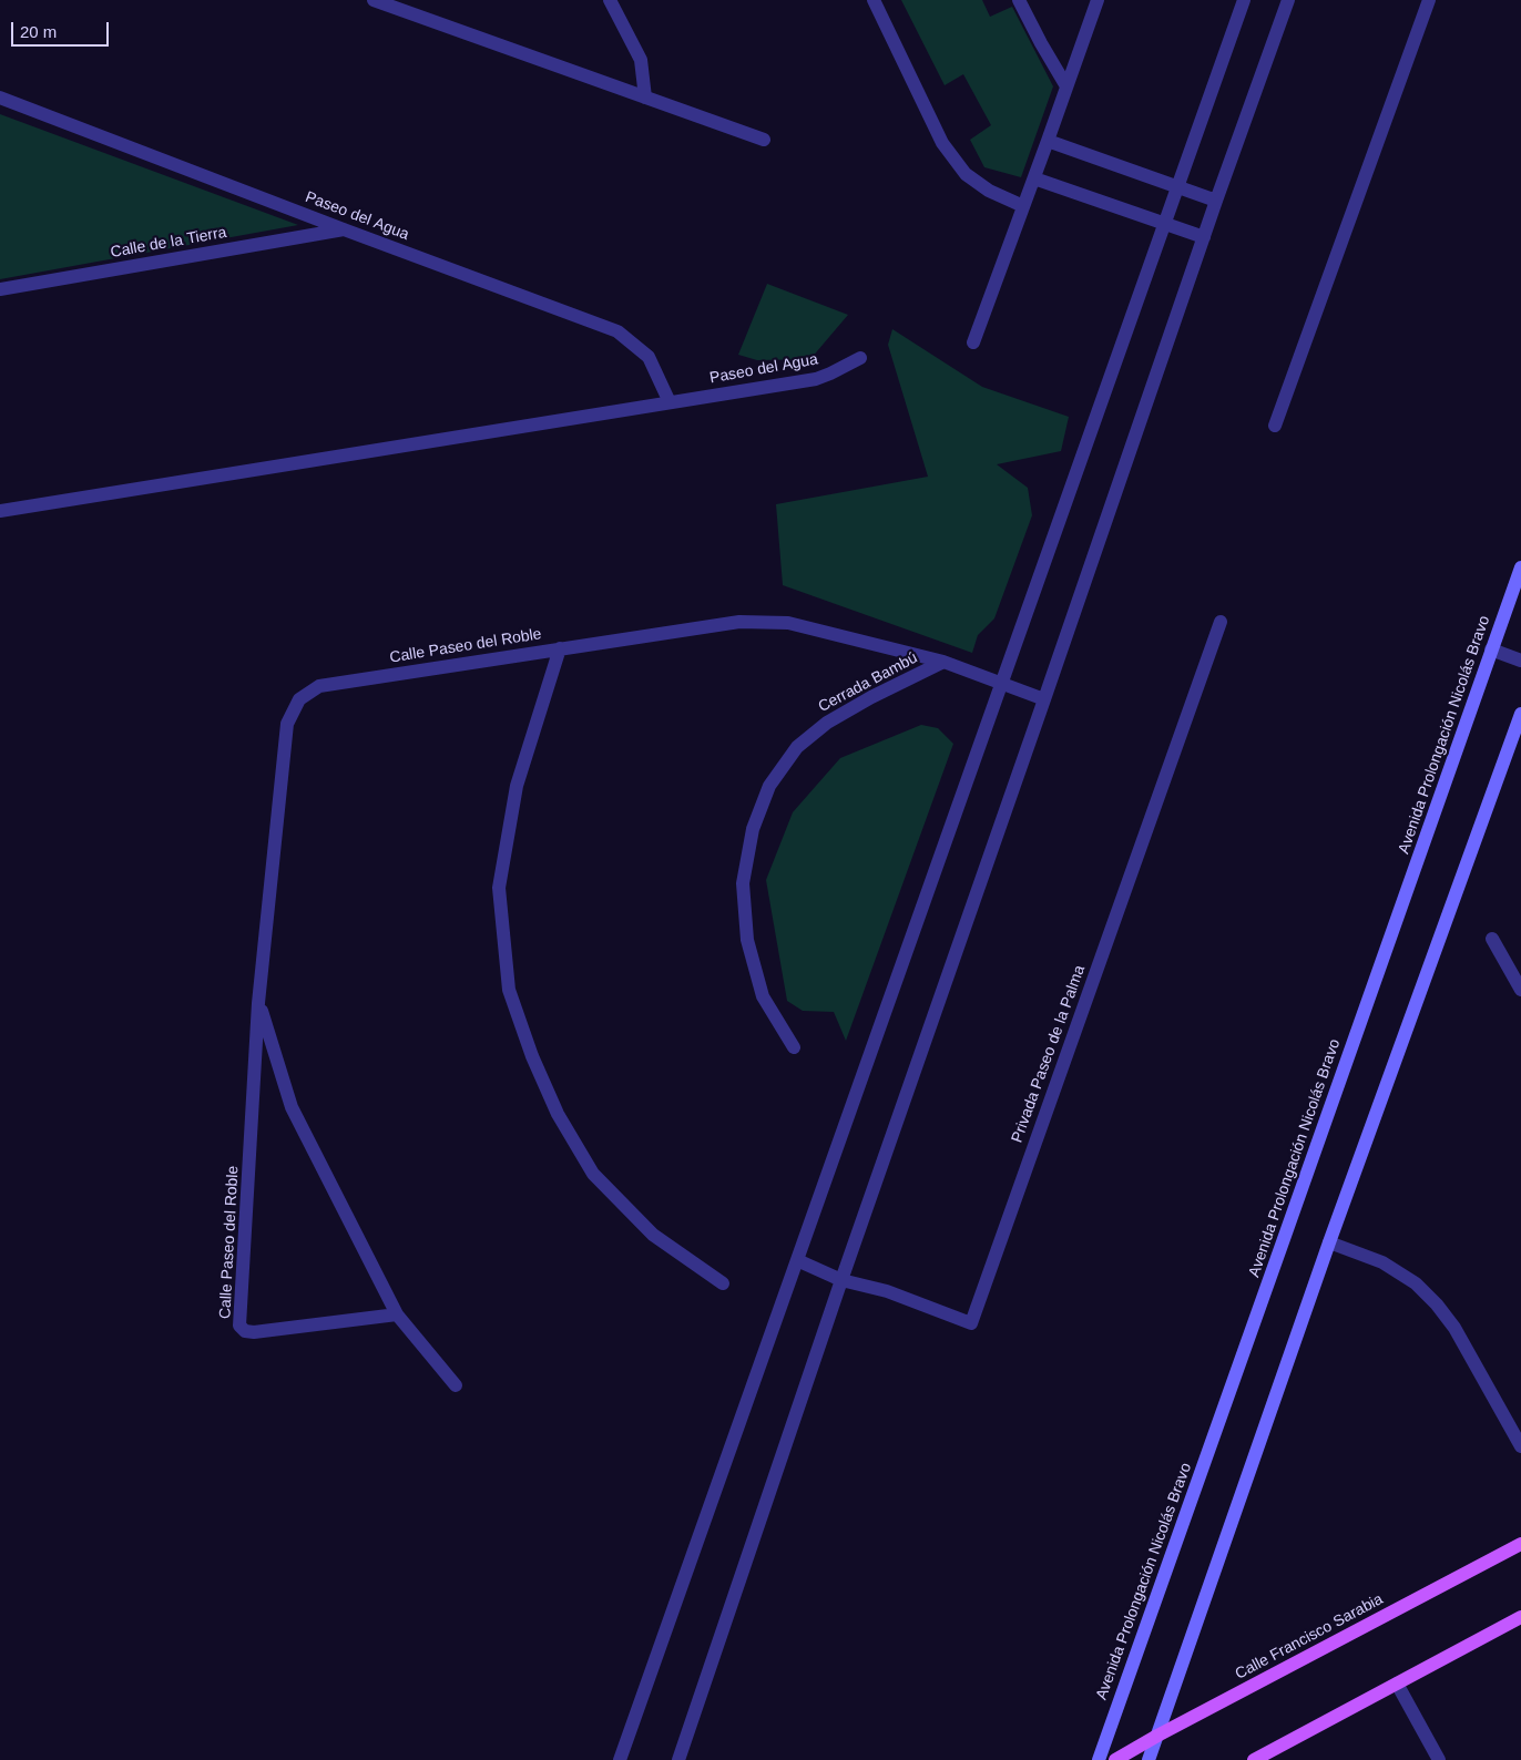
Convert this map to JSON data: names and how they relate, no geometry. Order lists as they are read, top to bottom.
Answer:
{
  "streets": {
    "main road": ["Avenida Prolongación Nicolás Bravo", "Calle Francisco Sarabia"],
    "street": [
      "Paseo del Agua",
      "Calle de la Tierra",
      "Calle Paseo del Roble",
      "Cerrada Bambú",
      "Privada Paseo de la Palma"
    ]
  },
  "crossings": [
    ["Paseo del Agua", "Calle de la Tierra"],
    ["Calle Paseo del Roble", "Cerrada Bambú"]
  ],
  "scale_bar": "20 m"
}
